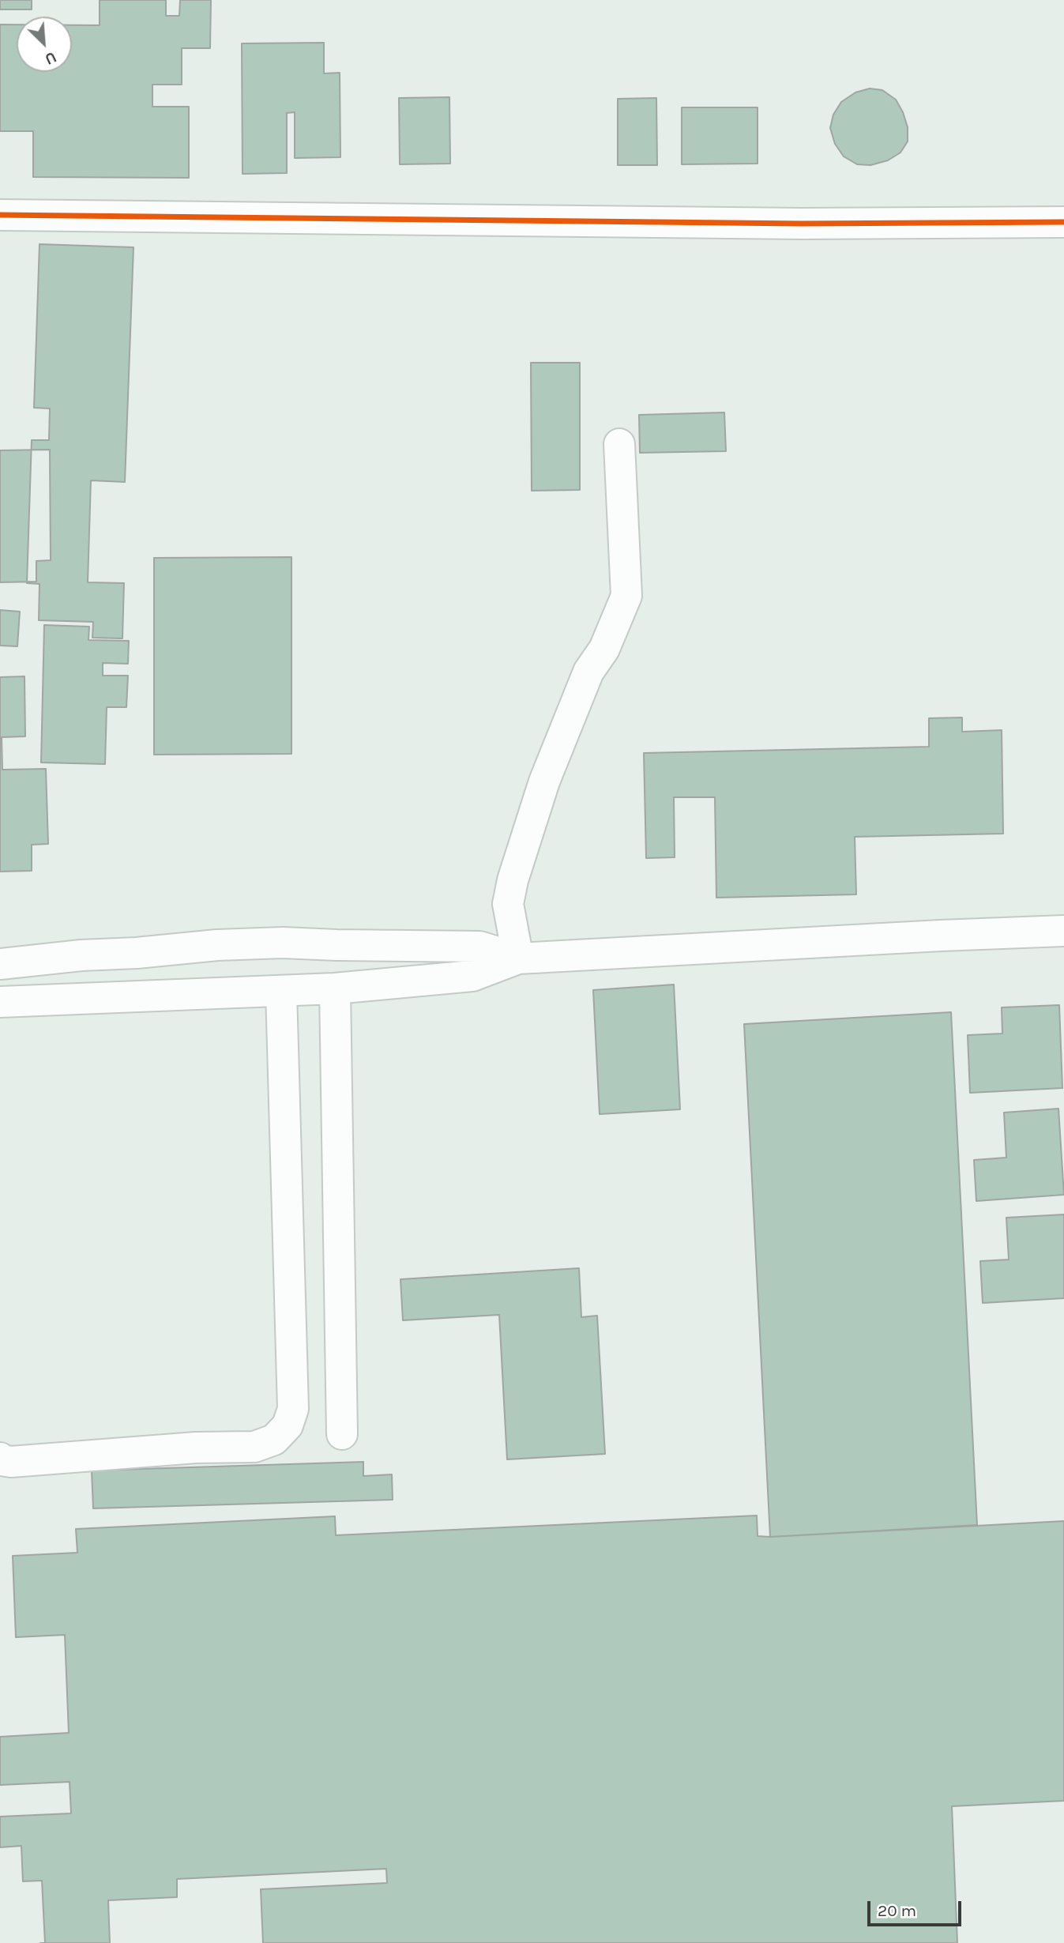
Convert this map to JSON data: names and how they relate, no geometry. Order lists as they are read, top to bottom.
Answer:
{
  "scale_bar": "20 m",
  "north": "bottom right"
}
